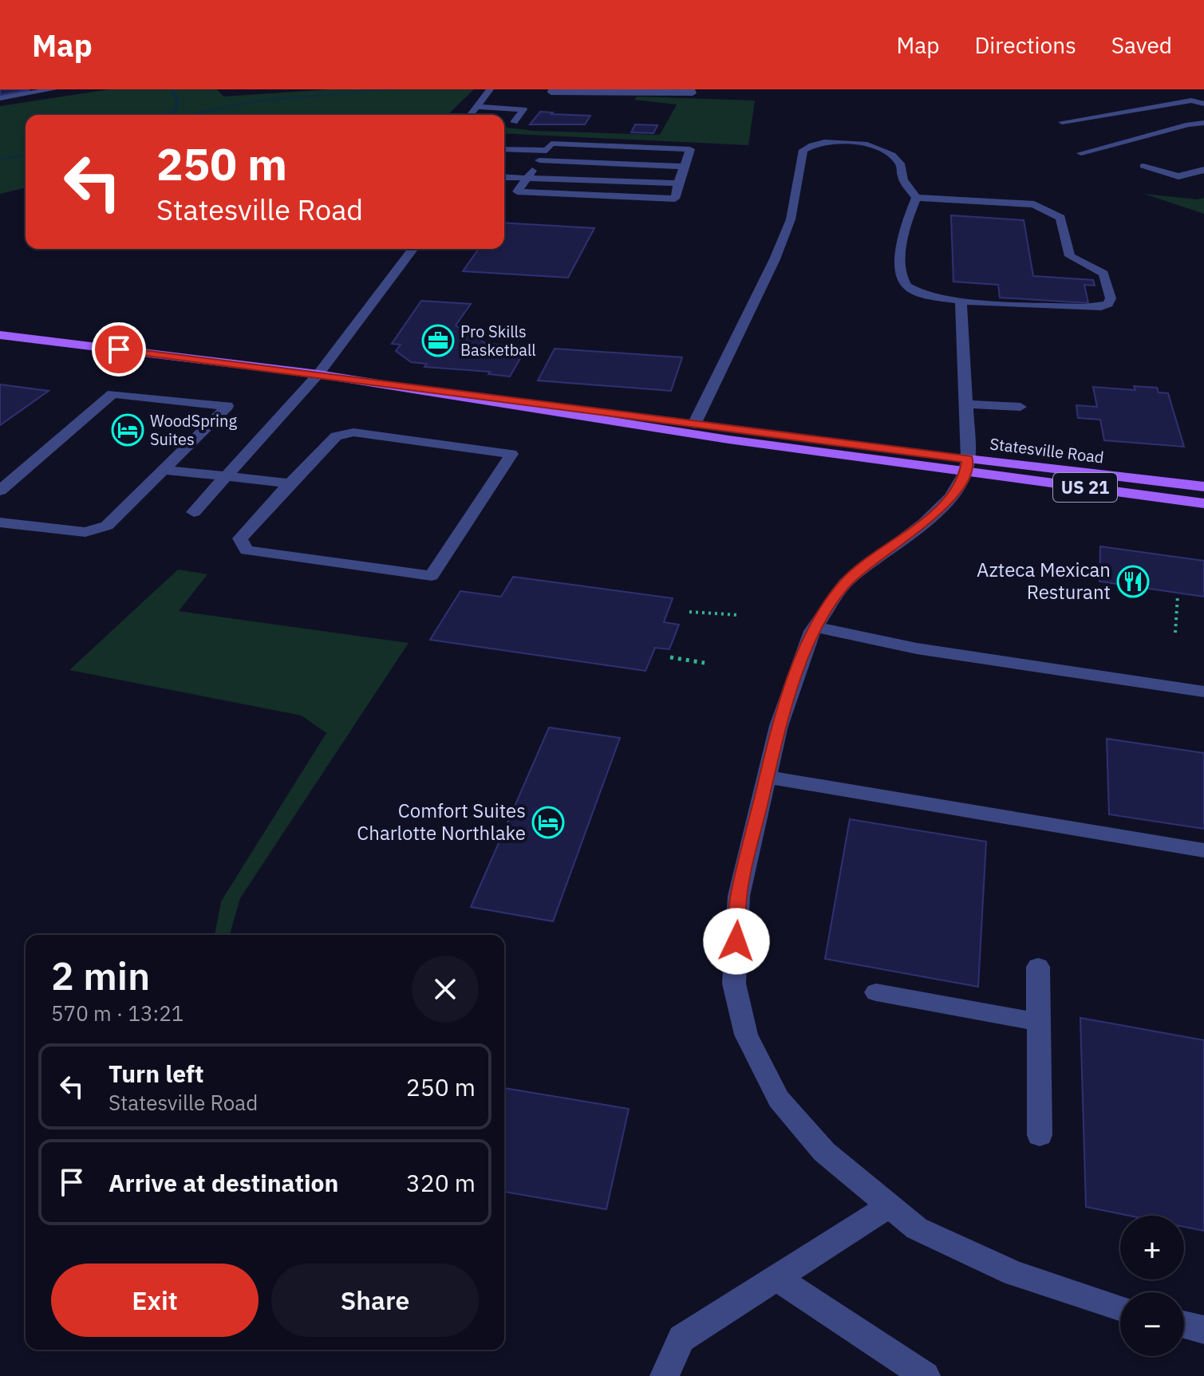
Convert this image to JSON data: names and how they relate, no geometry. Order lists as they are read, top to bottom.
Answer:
{
  "streets": {
    "main road": ["Statesville Road", "US 21"]
  },
  "places": {
    "office": ["Pro Skills Basketball"],
    "hotel": ["WoodSpring Suites", "Comfort Suites Charlotte Northlake"],
    "restaurant": ["Azteca Mexican Resturant"]
  },
  "page": {
    "header": "Map",
    "nav": ["Map", "Directions", "Saved"],
    "turn": ["250 m", "Statesville Road"],
    "heading": ["2 min", "570 m · 13:21"],
    "list": [
      {
        "name": "Turn left",
        "note": "Statesville Road",
        "value": "250 m"
      },
      {
        "name": "Arrive at destination",
        "value": "320 m"
      }
    ],
    "map_buttons": ["+", "−"],
    "buttons": ["Exit", "Share"]
  }
}
